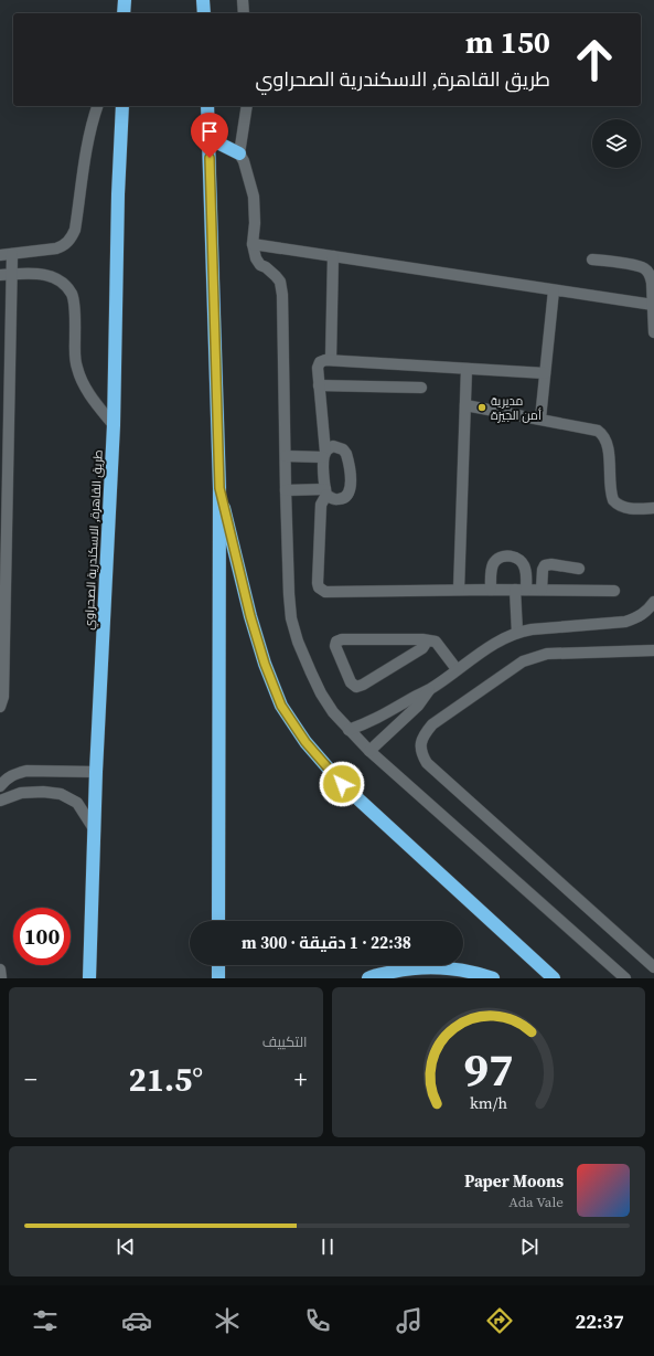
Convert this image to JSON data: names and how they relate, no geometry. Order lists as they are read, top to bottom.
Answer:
{
  "streets": {
    "highway": ["طريق القاهرة, الاسكندرية الصحراوي"]
  },
  "places": ["مديرية أمن الجيزة"],
  "page": {
    "turn": ["150 m", "طريق القاهرة, الاسكندرية الصحراوي"],
    "limit": "100",
    "trip": "22:38 · 1 دقيقة · 300 m",
    "tile": "التكييف",
    "heat": ["−", "21.5°", "+"],
    "song": ["Paper Moons", "Ada Vale"],
    "tabs": "22:37",
    "gauge": ["97", "km/h"]
  }
}
